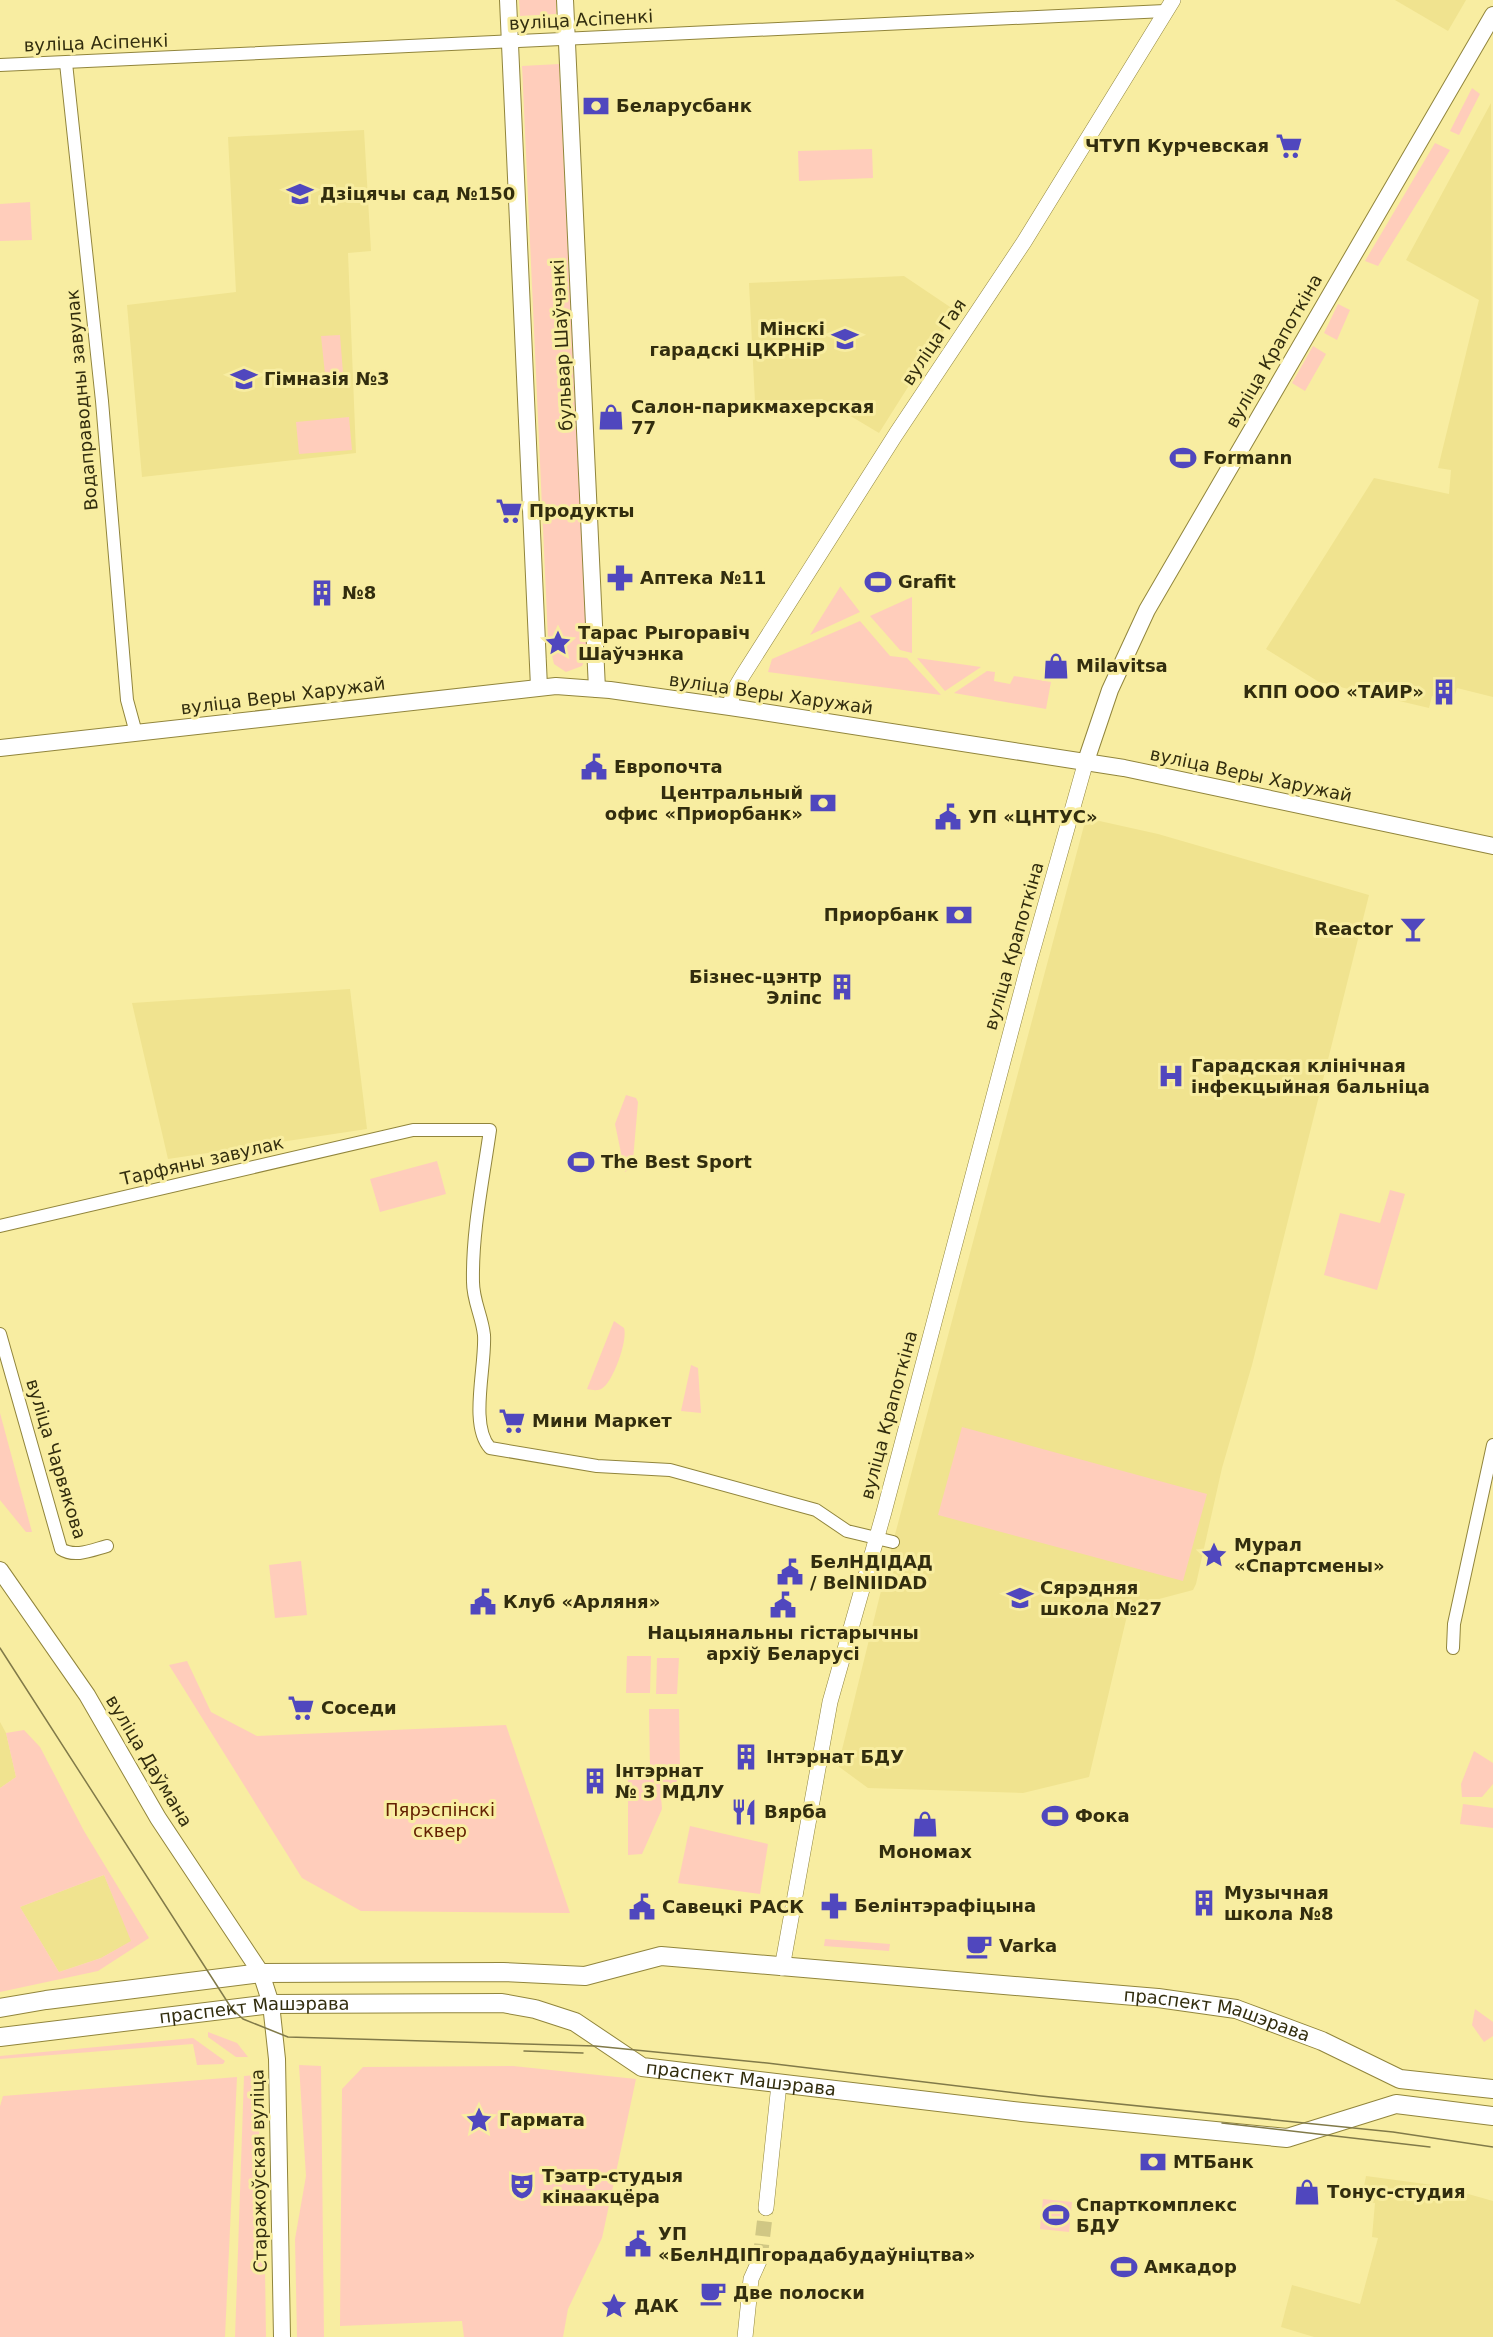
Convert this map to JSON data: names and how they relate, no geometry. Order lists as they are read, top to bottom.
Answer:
{
  "streets": {
    "main road": [
      "бульвар Шаўчэнкі",
      "вуліца Крапоткіна",
      "вуліца Веры Харужай",
      "вуліца Даўмана",
      "праспект Машэрава",
      "Старажоўская вуліца"
    ],
    "street": [
      "вуліца Асіпенкі",
      "вуліца Гая",
      "Водаправодны завулак",
      "Тарфяны завулак",
      "вуліца Чарвякова"
    ]
  },
  "crossings": [
    ["вуліца Асіпенкі", "вуліца Гая"],
    ["вуліца Асіпенкі", "бульвар Шаўчэнкі"],
    ["вуліца Асіпенкі", "Водаправодны завулак"],
    ["вуліца Гая", "вуліца Веры Харужай"],
    ["бульвар Шаўчэнкі", "вуліца Веры Харужай"],
    ["вуліца Крапоткіна", "вуліца Веры Харужай"],
    ["вуліца Крапоткіна", "Тарфяны завулак"],
    ["вуліца Крапоткіна", "праспект Машэрава"],
    ["Водаправодны завулак", "вуліца Веры Харужай"],
    ["вуліца Даўмана", "праспект Машэрава"],
    ["вуліца Даўмана", "Старажоўская вуліца"],
    ["праспект Машэрава", "Старажоўская вуліца"]
  ],
  "parks": ["Пярэспінскі сквер"],
  "places": {
    "bank": [
      "Беларусбанк",
      "Центральный офис «Приорбанк»",
      "Приорбанк",
      "МТБанк"
    ],
    "supermarket": [
      "ЧТУП Курчевская",
      "Продукты",
      "Мини Маркет",
      "Соседи"
    ],
    "school or university": [
      "Дзіцячы сад №150",
      "Мінскі гарадскі ЦКРНіР",
      "Гімназія №3",
      "Сярэдняя школа №27"
    ],
    "shop": [
      "Салон-парикмахерская 77",
      "Milavitsa",
      "Мономах",
      "Тонус-студия"
    ],
    "sports": [
      "Formann",
      "Grafit",
      "The Best Sport",
      "Фока",
      "Спарткомплекс БДУ",
      "Амкадор"
    ],
    "pharmacy": ["Аптека №11", "Белінтэрафіцына"],
    "building": [
      "№8",
      "КПП ООО «ТАИР»",
      "Бізнес-цэнтр Эліпс",
      "Інтэрнат БДУ",
      "Інтэрнат № 3 МДЛУ",
      "Музычная школа №8"
    ],
    "place": [
      "Тарас Рыгоравіч Шаўчэнка",
      "Мурал «Спартсмены»",
      "Гармата",
      "ДАК"
    ],
    "public building": [
      "Европочта",
      "УП «ЦНТУС»",
      "БелНДІДАД / BelNIIDAD",
      "Клуб «Арляня»",
      "Нацыянальны гістарычны архіў Беларусі",
      "Савецкі РАСК",
      "УП «БелНДІПгорадабудаўніцтва»"
    ],
    "bar": ["Reactor"],
    "hospital": ["Гарадская клінічная інфекцыйная бальніца"],
    "restaurant": ["Вярба"],
    "cafe": ["Varka", "Две полоски"],
    "theatre": ["Тэатр-студыя кінаакцёра"]
  }
}
